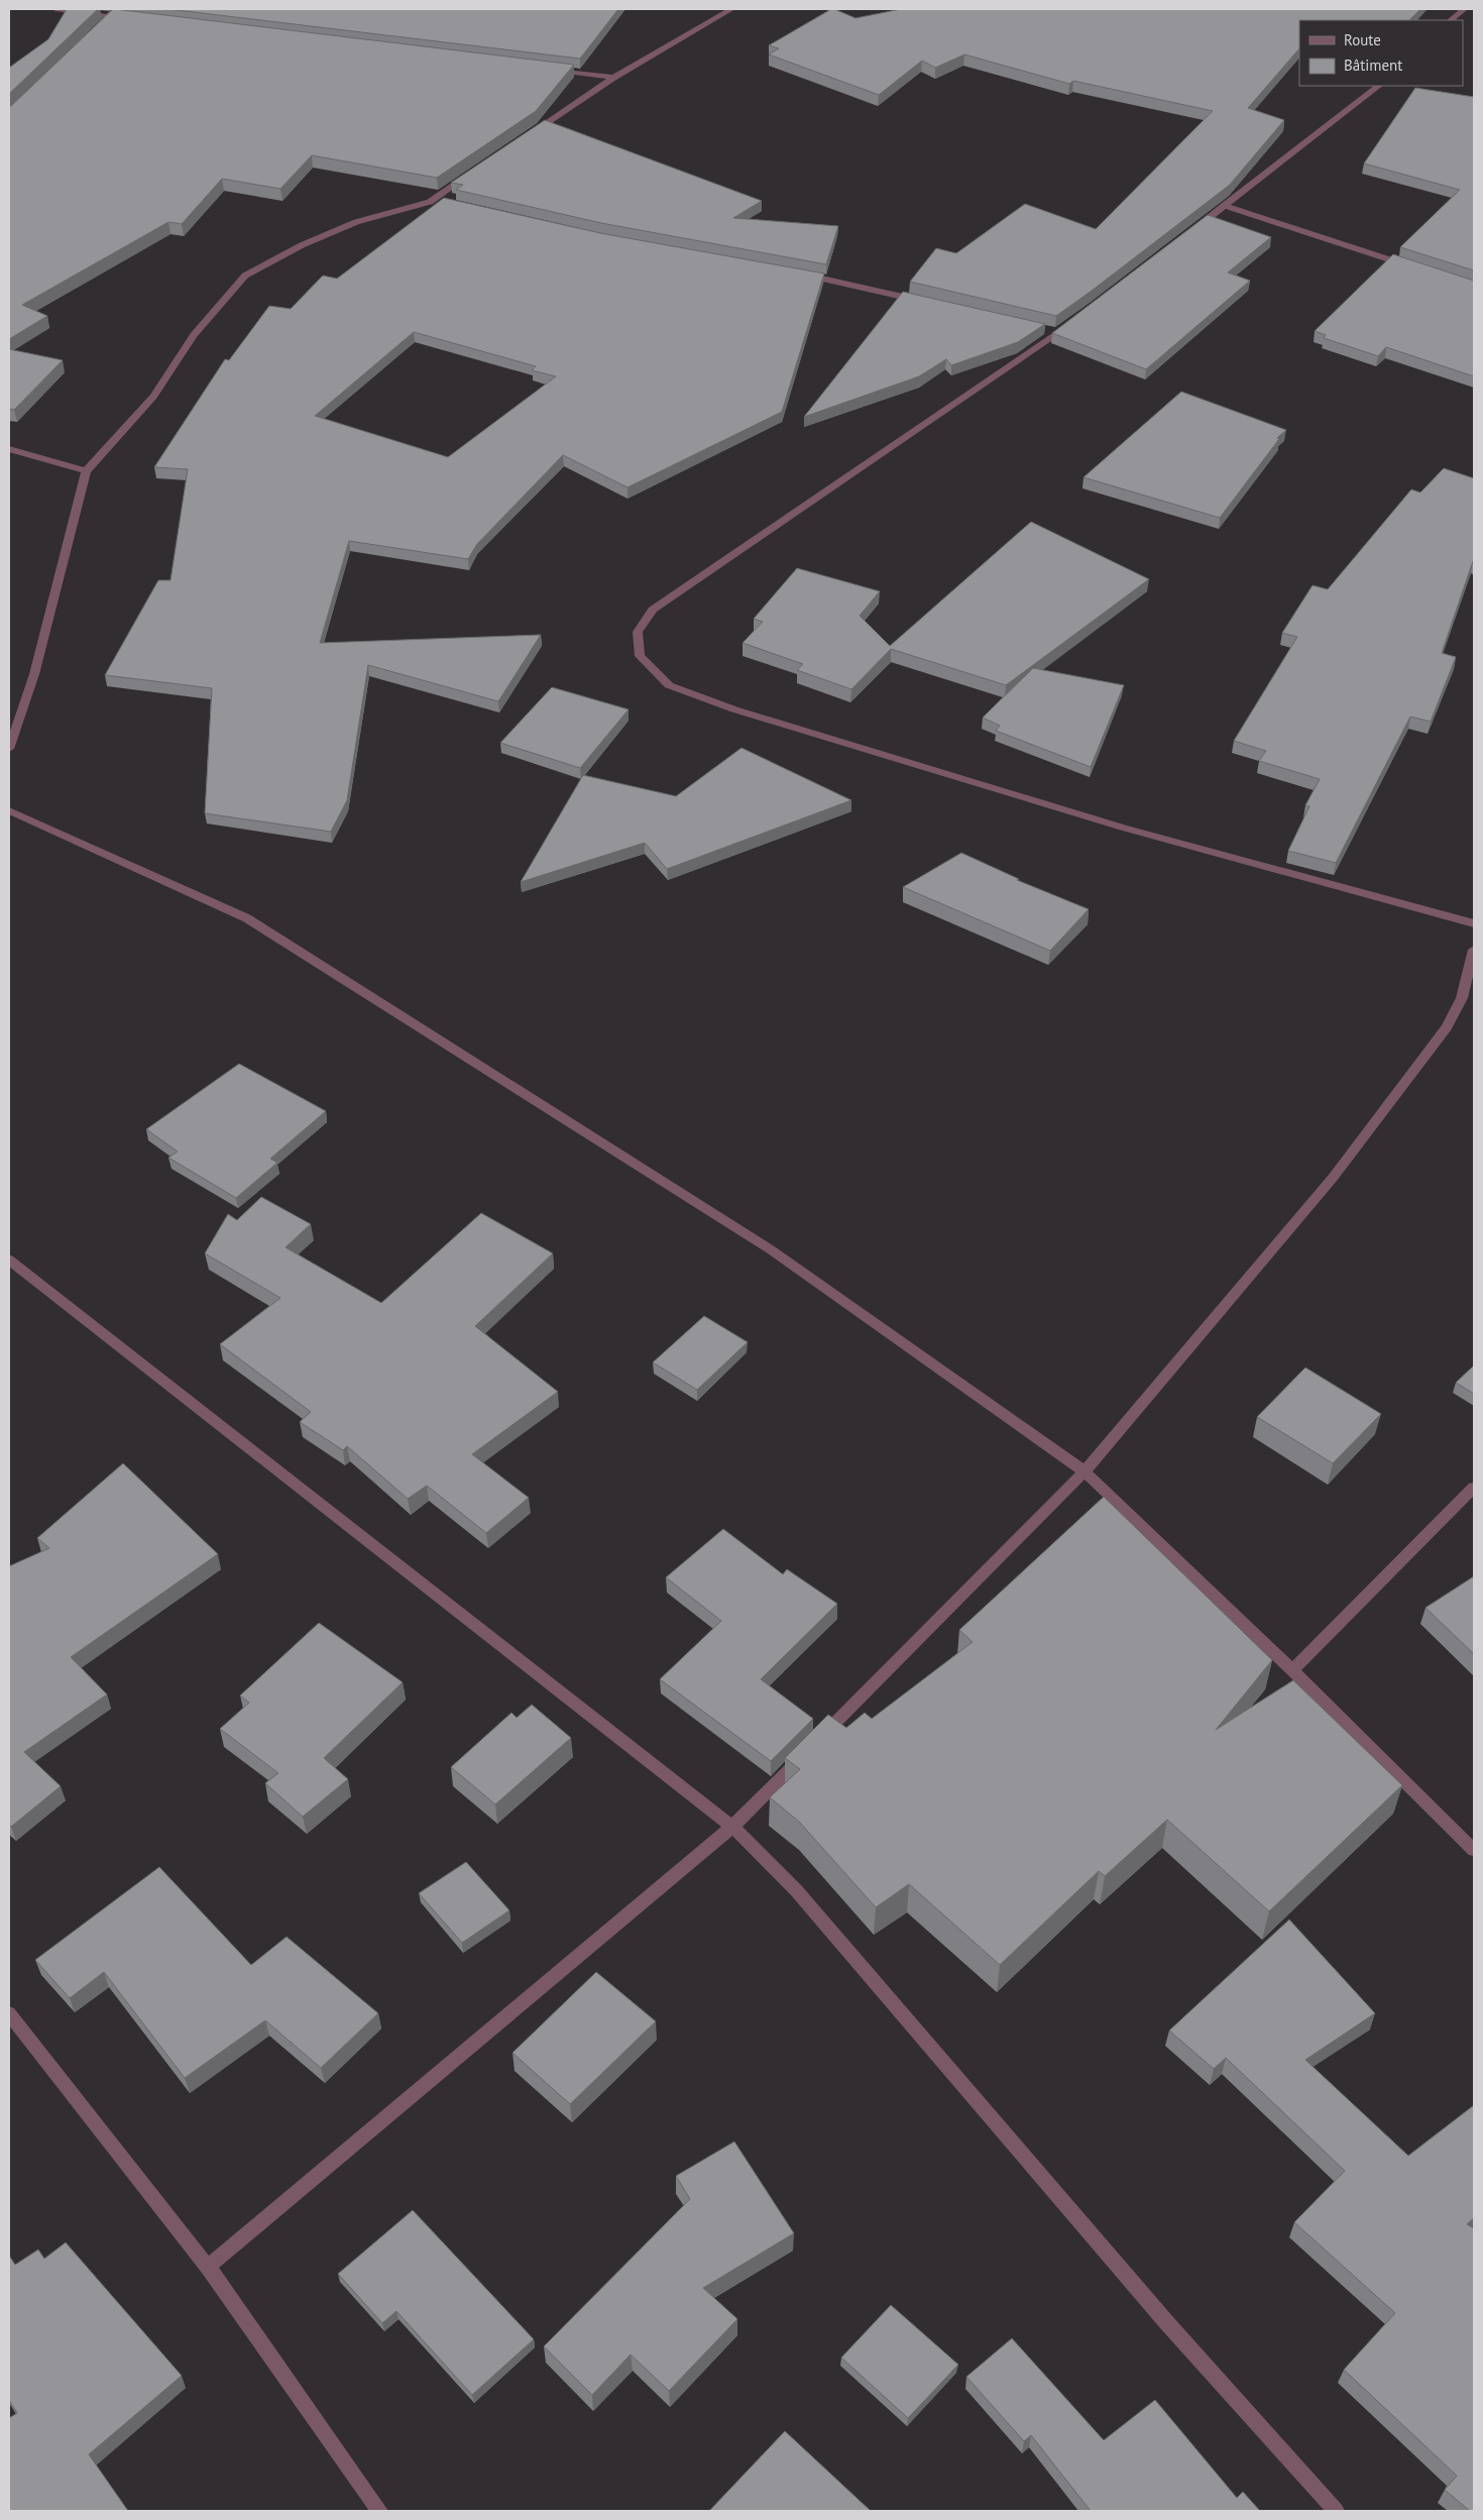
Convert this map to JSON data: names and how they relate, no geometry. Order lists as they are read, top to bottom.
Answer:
{
  "legend": ["Route", "Bâtiment"]
}
